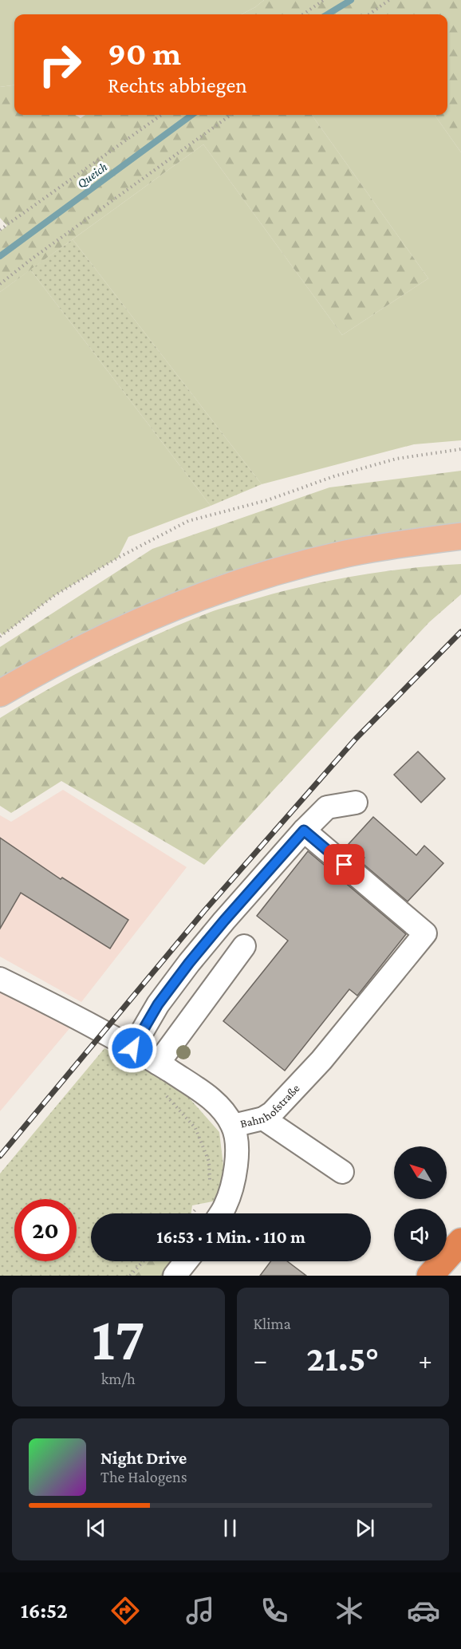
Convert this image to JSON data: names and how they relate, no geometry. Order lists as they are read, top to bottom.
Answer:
{
  "streets": {
    "street": ["Bahnhofstraße"]
  },
  "water": ["Queich"],
  "north": "top left",
  "page": {
    "turn": ["90 m", "Rechts abbiegen"],
    "limit": "20",
    "trip": "16:53 · 1 Min. · 110 m",
    "tile": [
      ["17", "km/h"],
      "Klima"
    ],
    "heat": ["−", "21.5°", "+"],
    "song": ["Night Drive", "The Halogens"],
    "tabs": "16:52"
  }
}
